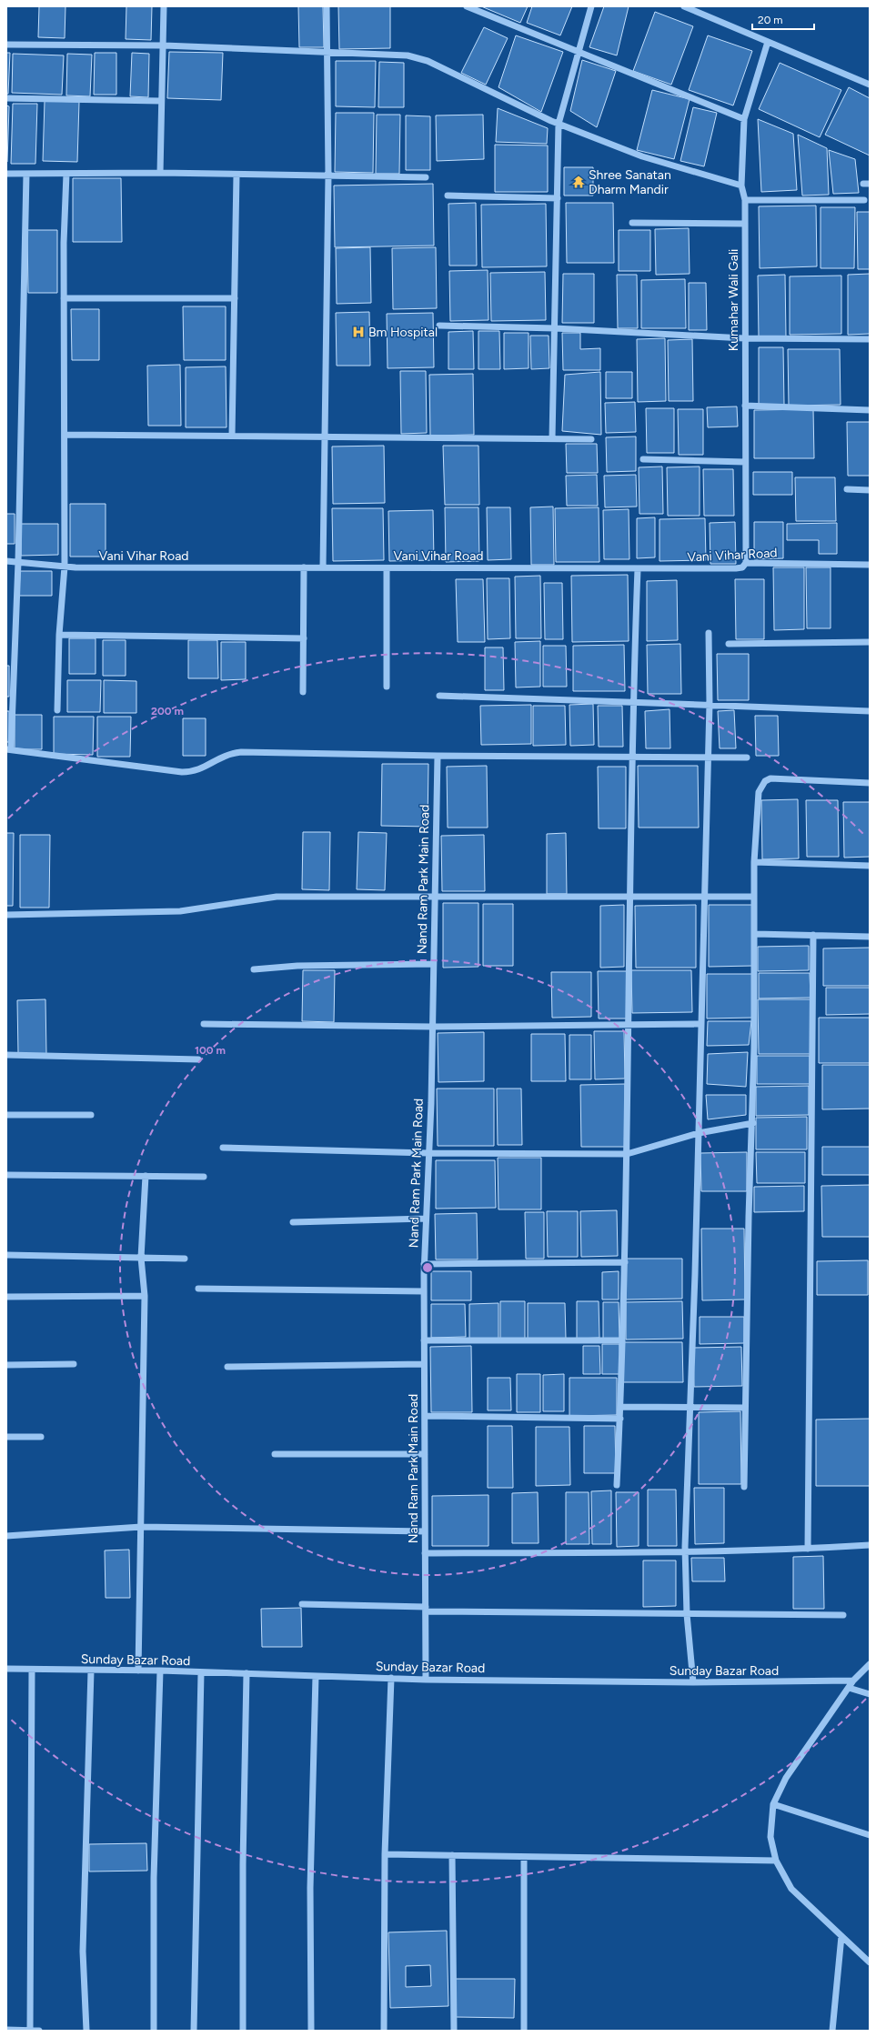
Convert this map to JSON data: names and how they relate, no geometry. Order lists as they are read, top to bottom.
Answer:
{
  "streets": {
    "street": [
      "Kumahar Wali Gali",
      "Vani Vihar Road",
      "Nand Ram Park Main Road",
      "Sunday Bazar Road"
    ]
  },
  "crossings": [
    ["Kumahar Wali Gali", "Vani Vihar Road"],
    ["Nand Ram Park Main Road", "Sunday Bazar Road"]
  ],
  "places": {
    "temple": ["Shree Sanatan Dharm Mandir"],
    "hospital": ["Bm Hospital"]
  },
  "scale_bar": "20 m",
  "rings": ["200 m", "100 m"]
}
